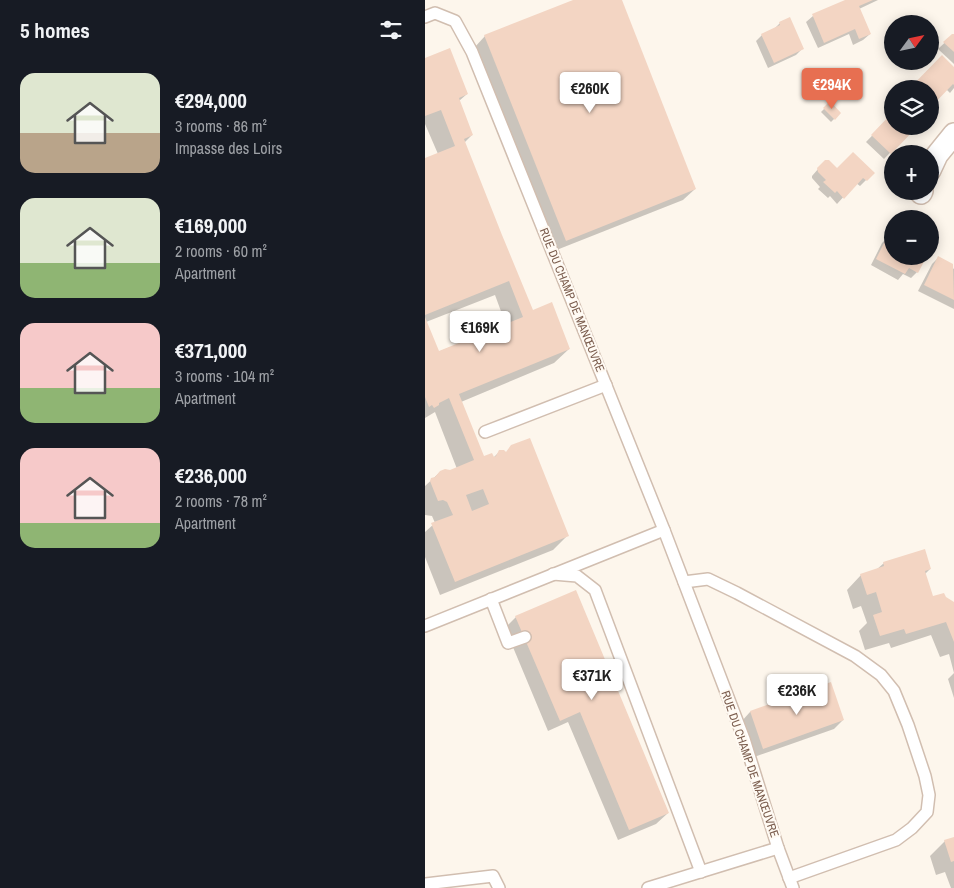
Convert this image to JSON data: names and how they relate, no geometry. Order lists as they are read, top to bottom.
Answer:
{
  "streets": {
    "lane": ["RUE DU CHAMP DE MANŒUVRE"]
  },
  "north": "top right",
  "page": {
    "heading": "5 homes",
    "map_buttons": ["+", "−"],
    "list": [
      {
        "name": "€294,000",
        "note": "3 rooms · 86 m² · Impasse des Loirs"
      },
      {
        "name": "€169,000",
        "note": "2 rooms · 60 m² · Apartment"
      },
      {
        "name": "€371,000",
        "note": "3 rooms · 104 m² · Apartment"
      },
      {
        "name": "€236,000",
        "note": "2 rooms · 78 m² · Apartment"
      }
    ],
    "price": [
      "€294K",
      "€260K",
      "€169K",
      "€371K",
      "€236K"
    ]
  }
}
